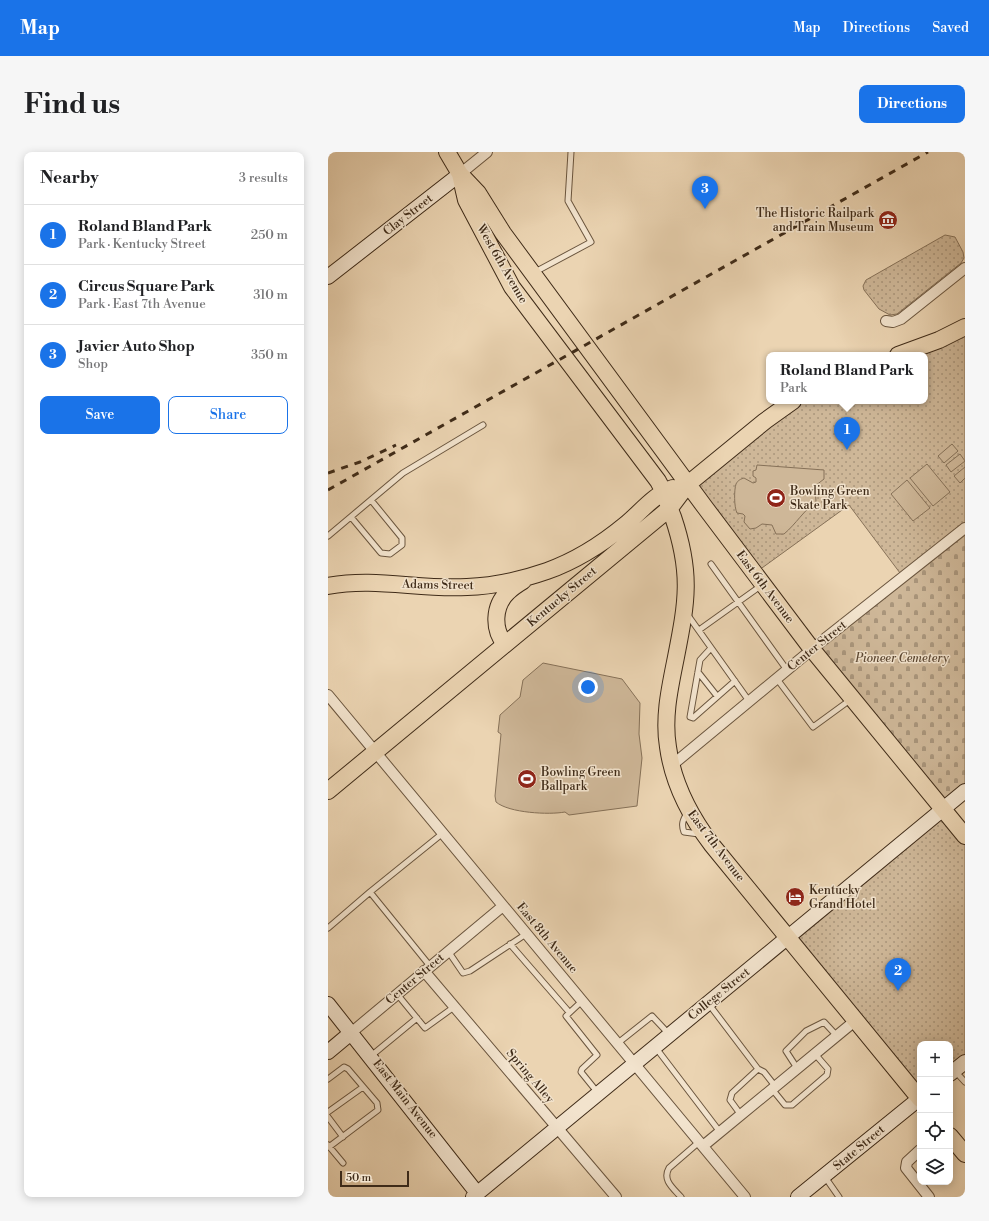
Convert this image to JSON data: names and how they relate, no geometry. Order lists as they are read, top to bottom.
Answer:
{
  "streets": {
    "main road": [
      "West 6th Avenue",
      "Adams Street",
      "East 6th Avenue",
      "Kentucky Street",
      "East 7th Avenue"
    ],
    "street": [
      "Clay Street",
      "Center Street",
      "East 8th Avenue",
      "College Street",
      "Spring Alley",
      "East Main Avenue",
      "State Street"
    ]
  },
  "crossings": [
    ["Clay Street", "West 6th Avenue"],
    ["West 6th Avenue", "Adams Street"],
    ["West 6th Avenue", "East 6th Avenue"],
    ["West 6th Avenue", "East 7th Avenue"],
    ["Adams Street", "East 6th Avenue"],
    ["Adams Street", "Kentucky Street"],
    ["Adams Street", "East 7th Avenue"],
    ["East 6th Avenue", "Kentucky Street"],
    ["East 6th Avenue", "Center Street"],
    ["East 6th Avenue", "College Street"],
    ["Kentucky Street", "East 7th Avenue"],
    ["Kentucky Street", "East 8th Avenue"],
    ["Center Street", "East 7th Avenue"],
    ["Center Street", "East 8th Avenue"],
    ["Center Street", "Spring Alley"],
    ["Center Street", "East Main Avenue"],
    ["East 7th Avenue", "College Street"],
    ["East 8th Avenue", "College Street"],
    ["College Street", "Spring Alley"],
    ["College Street", "East Main Avenue"]
  ],
  "parks": ["Pioneer Cemetery"],
  "places": {
    "museum": ["The Historic Railpark and Train Museum"],
    "sports": ["Bowling Green Skate Park", "Bowling Green Ballpark"],
    "hotel": ["Kentucky Grand Hotel"]
  },
  "scale_bar": "50 m",
  "page": {
    "header": "Map",
    "nav": ["Map", "Directions", "Saved"],
    "buttons": [
      "Directions",
      ["Save", "Share"]
    ],
    "title": "Find us",
    "heading": ["Nearby", "3 results"],
    "pins": ["3", "1", "2"],
    "list": [
      {
        "mark": "1",
        "name": "Roland Bland Park",
        "note": "Park · Kentucky Street",
        "value": "250 m"
      },
      {
        "mark": "2",
        "name": "Circus Square Park",
        "note": "Park · East 7th Avenue",
        "value": "310 m"
      },
      {
        "mark": "3",
        "name": "Javier Auto Shop",
        "note": "Shop",
        "value": "350 m"
      }
    ],
    "popup": ["Roland Bland Park", "Park"],
    "map_buttons": ["+", "−"],
    "scale": "50 m"
  }
}
